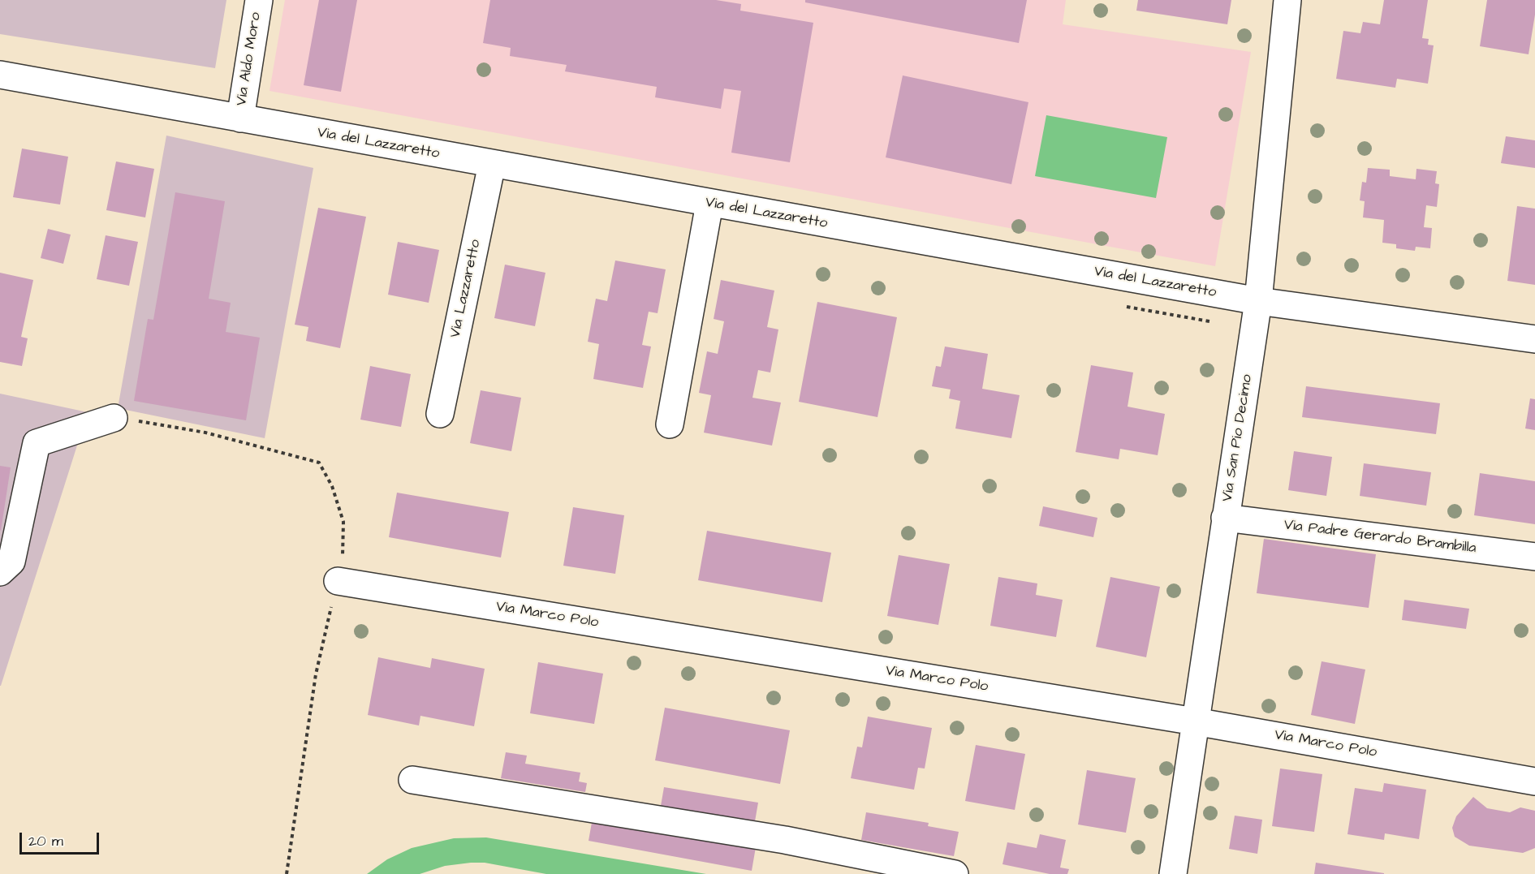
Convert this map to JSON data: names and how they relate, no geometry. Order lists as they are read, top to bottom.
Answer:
{
  "streets": {
    "street": [
      "Via Aldo Moro",
      "Via del Lazzaretto",
      "Via Lazzaretto",
      "Via San Pio Decimo",
      "Via Padre Gerardo Brambilla",
      "Via Marco Polo"
    ]
  },
  "crossings": [
    ["Via Aldo Moro", "Via del Lazzaretto"],
    ["Via del Lazzaretto", "Via Lazzaretto"],
    ["Via del Lazzaretto", "Via San Pio Decimo"],
    ["Via San Pio Decimo", "Via Padre Gerardo Brambilla"],
    ["Via San Pio Decimo", "Via Marco Polo"]
  ],
  "scale_bar": "20 m"
}
